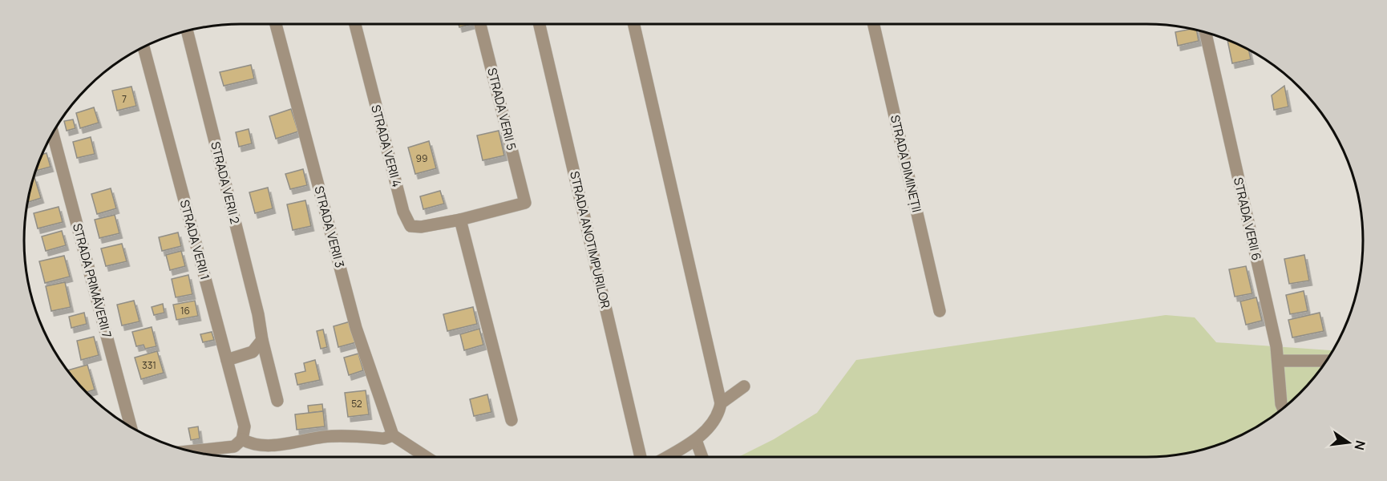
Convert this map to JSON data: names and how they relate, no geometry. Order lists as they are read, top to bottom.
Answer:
{
  "streets": {
    "street": [
      "STRADA VERII 5",
      "STRADA VERII 4",
      "STRADA DIMINEȚII",
      "STRADA VERII 2",
      "STRADA VERII 6",
      "STRADA VERII 3",
      "STRADA VERII 1",
      "STRADA ANOTIMPURILOR",
      "STRADA PRIMĂVERII 7"
    ]
  },
  "crossings": [
    ["STRADA VERII 5", "STRADA VERII 4"]
  ],
  "house_numbers": [
    "7",
    "99",
    "16",
    "331",
    "52"
  ],
  "north": "right"
}
